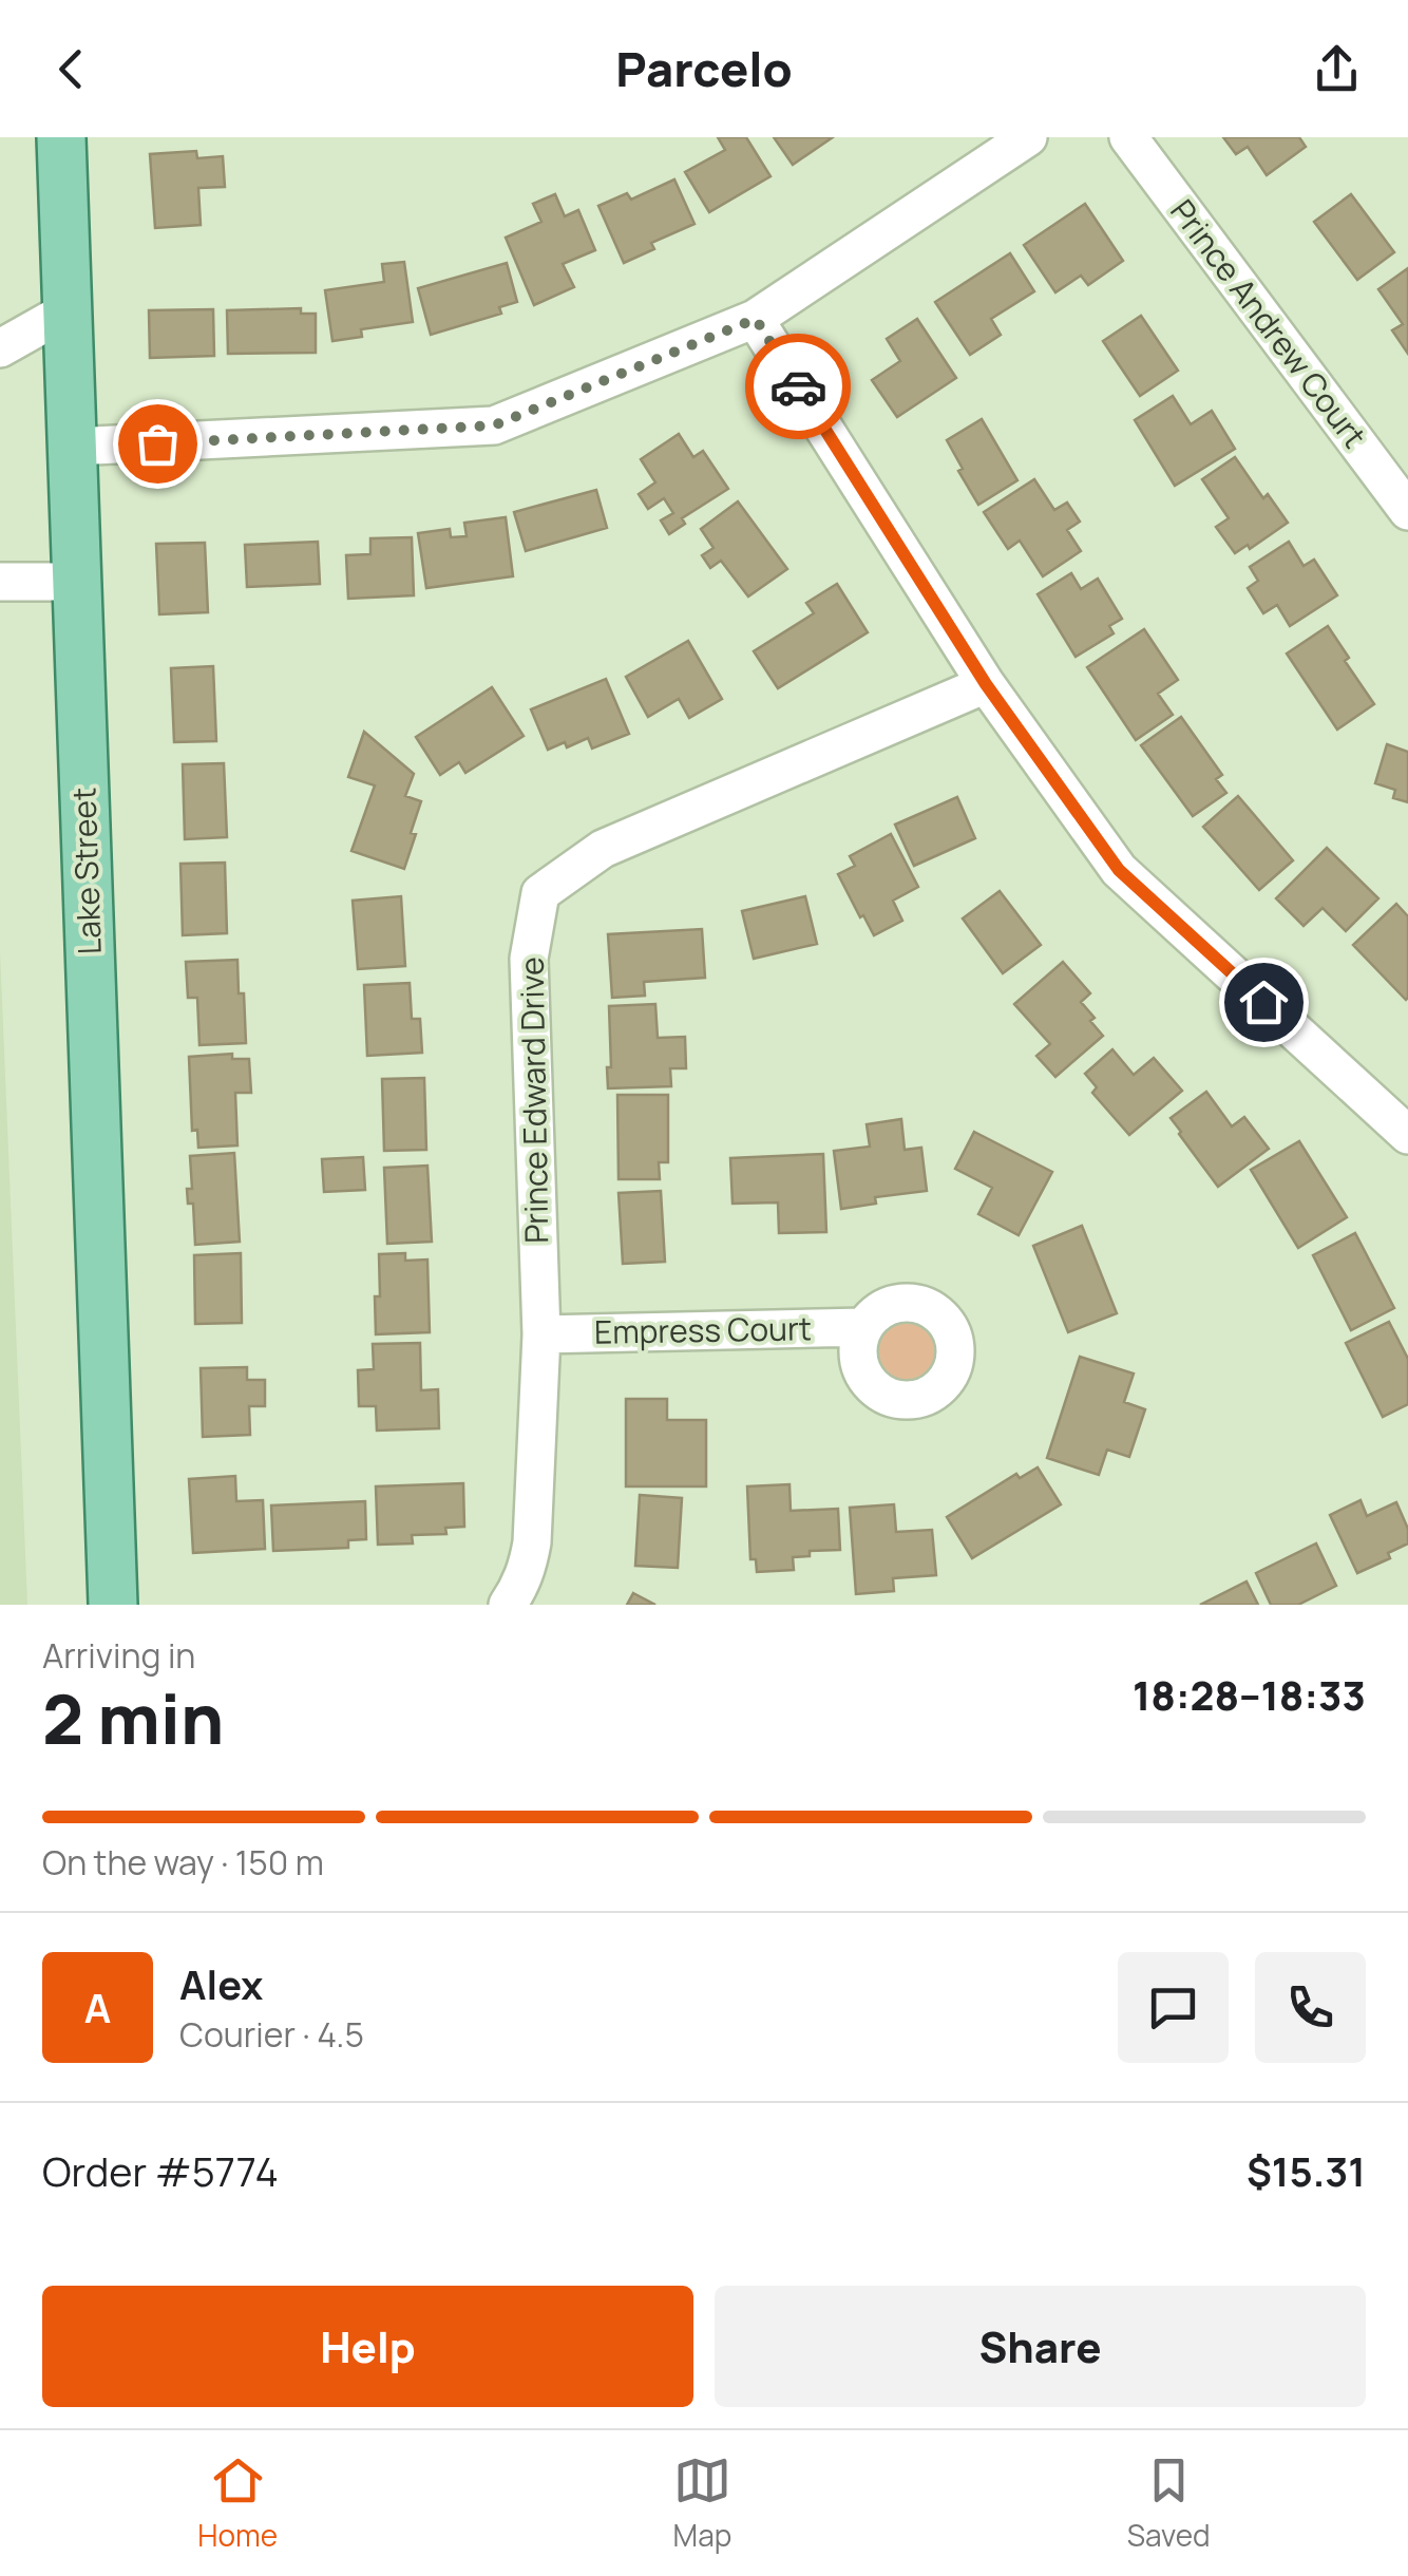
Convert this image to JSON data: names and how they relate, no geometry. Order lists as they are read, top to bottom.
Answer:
{
  "streets": {
    "main road": ["Lake Street"],
    "street": ["Prince Andrew Court", "Prince Edward Drive", "Empress Court"]
  },
  "crossings": [
    ["Prince Edward Drive", "Empress Court"]
  ],
  "page": {
    "header": "Parcelo",
    "heading": ["2 min", "Arriving in", "18:28–18:33"],
    "panel": [
      "Alex",
      "Courier · 4.5",
      "Order #5774",
      "$15.31"
    ],
    "bar": "On the way · 150 m",
    "round": "A",
    "buttons": ["Help", "Share"],
    "tabs": ["Home", "Map", "Saved"]
  }
}
